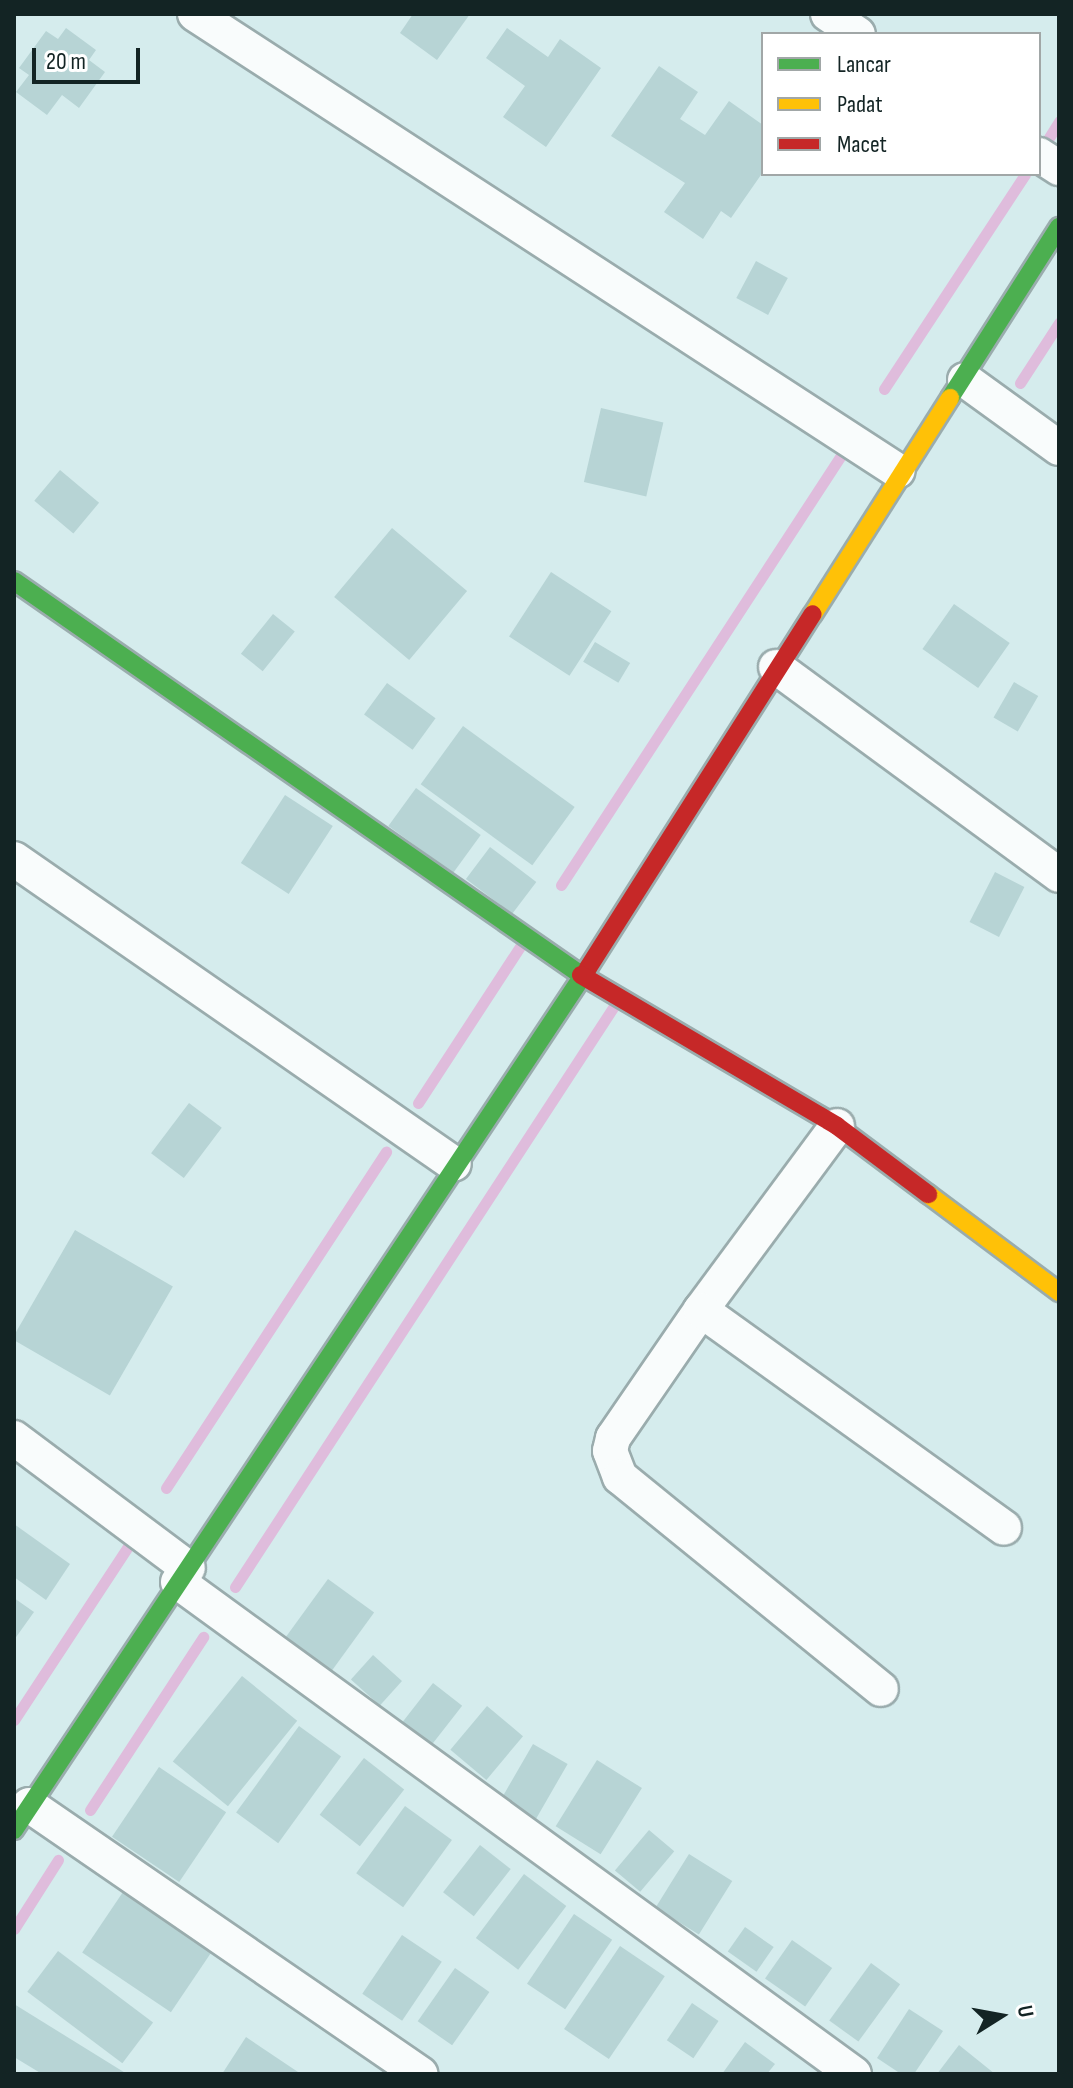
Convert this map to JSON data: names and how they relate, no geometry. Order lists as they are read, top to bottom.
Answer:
{
  "legend": ["Lancar", "Padat", "Macet"],
  "scale_bar": "20 m",
  "north": "right"
}
